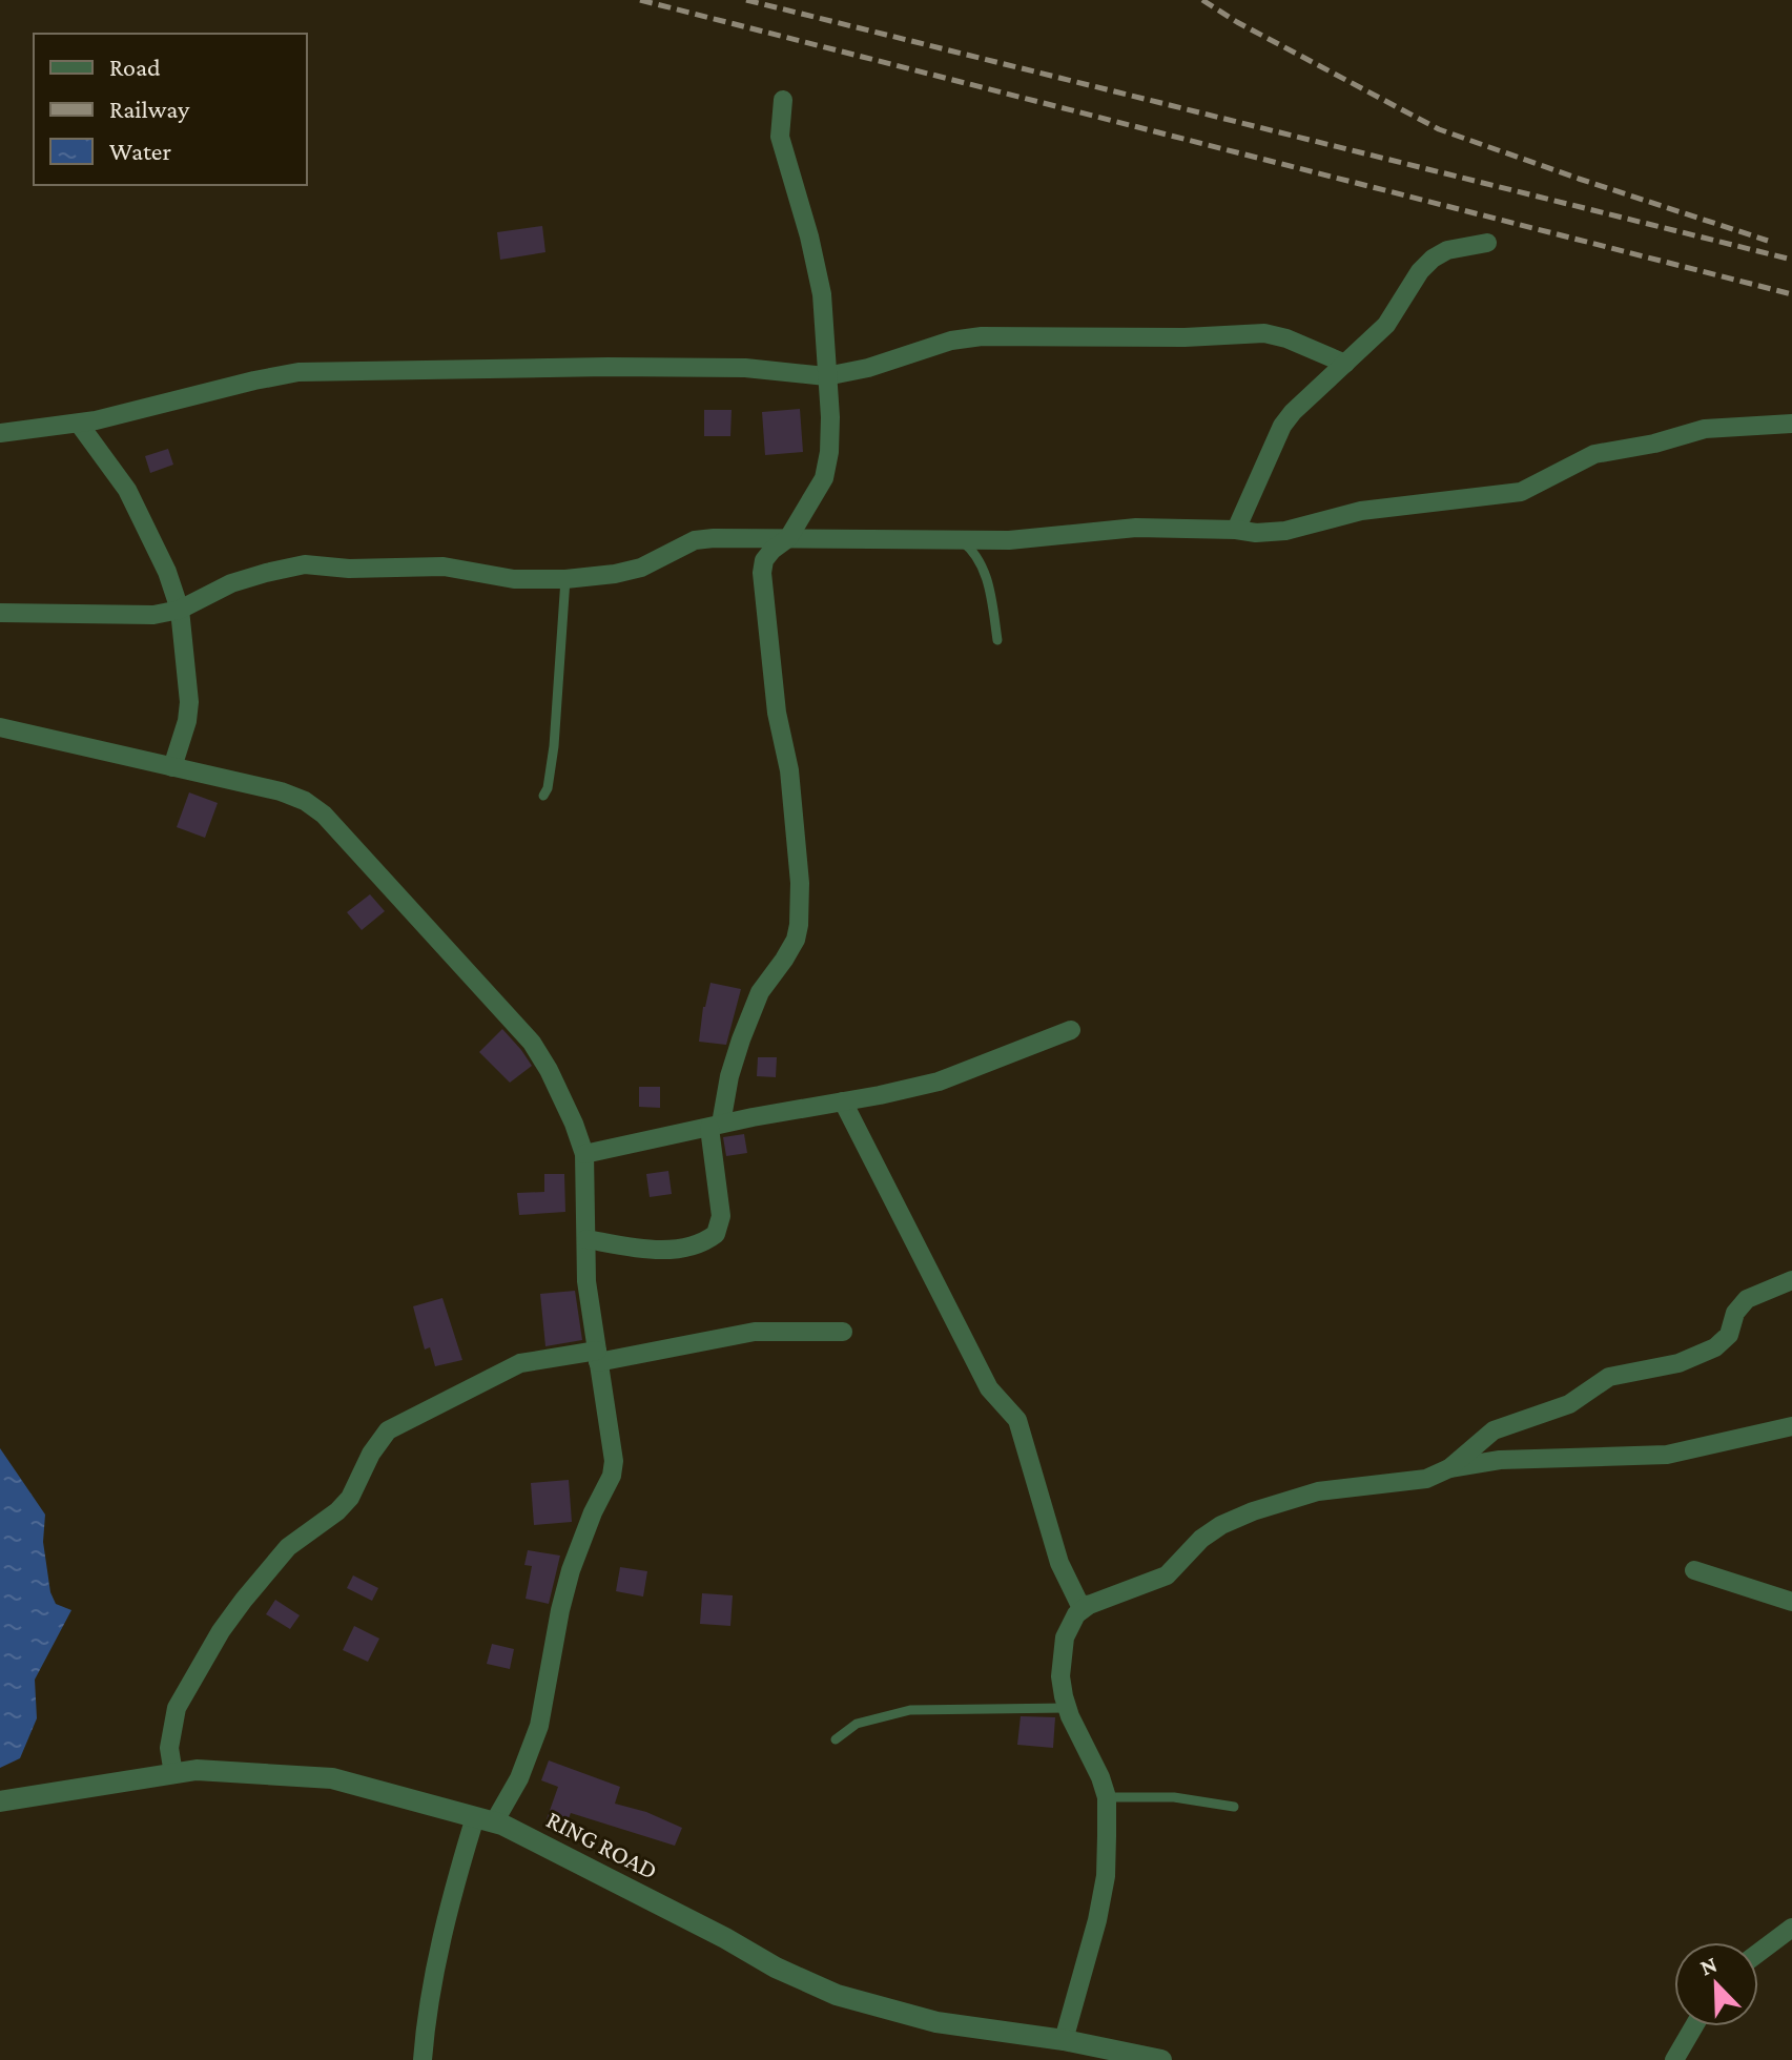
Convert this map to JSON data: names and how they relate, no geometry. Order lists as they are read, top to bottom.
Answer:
{
  "streets": {
    "street": ["RING ROAD"]
  },
  "legend": ["Road", "Railway", "Water"],
  "north": "top left"
}
